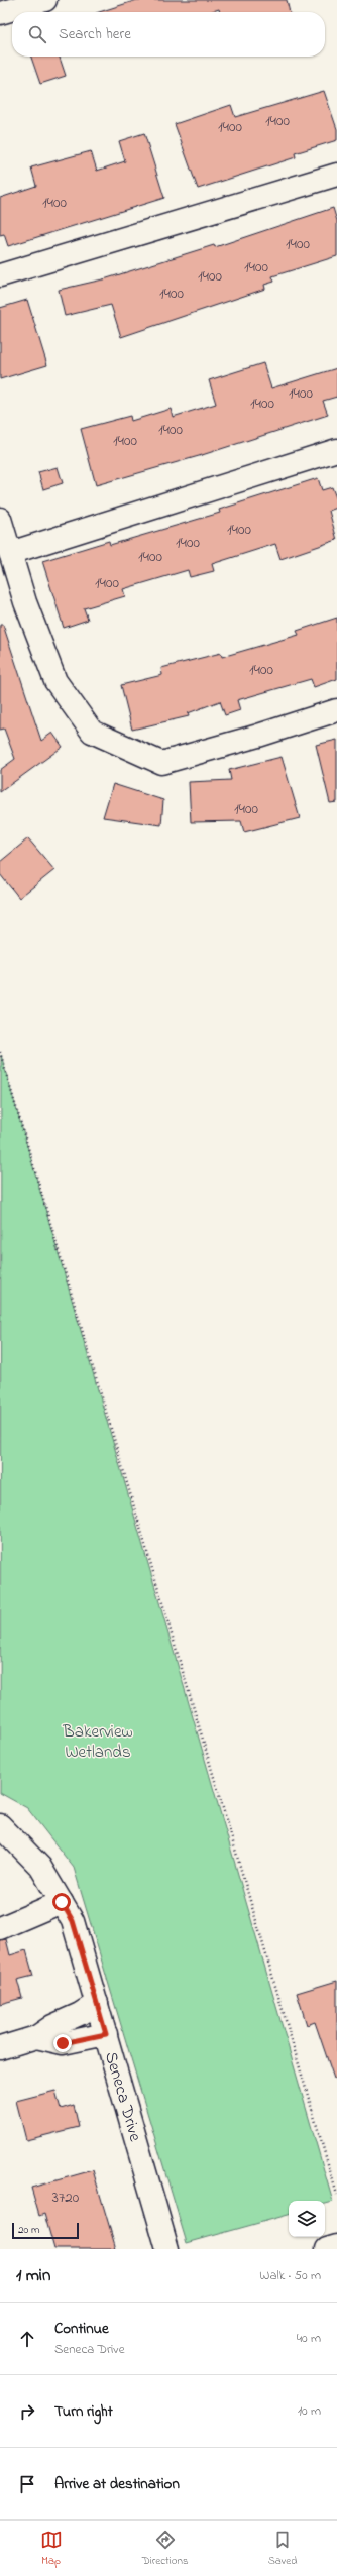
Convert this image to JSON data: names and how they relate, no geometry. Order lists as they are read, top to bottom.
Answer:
{
  "streets": {
    "street": ["Seneca Drive"]
  },
  "parks": ["Bakerview Wetlands"],
  "house_numbers": [
    "1400",
    "1400",
    "1400",
    "1400",
    "1400",
    "1400",
    "1400",
    "1400",
    "1400",
    "1400",
    "1400",
    "1400",
    "1400",
    "1400",
    "1400",
    "1400",
    "1400",
    "3720"
  ],
  "scale_bar": "20 m",
  "page": {
    "search": "Search here",
    "scale": "20 m",
    "heading": ["1 min", "Walk · 50 m"],
    "list": [
      ["Continue", "Seneca Drive", "40 m"],
      ["Turn right", "10 m"],
      "Arrive at destination"
    ],
    "nav": ["Map", "Directions", "Saved"]
  }
}
